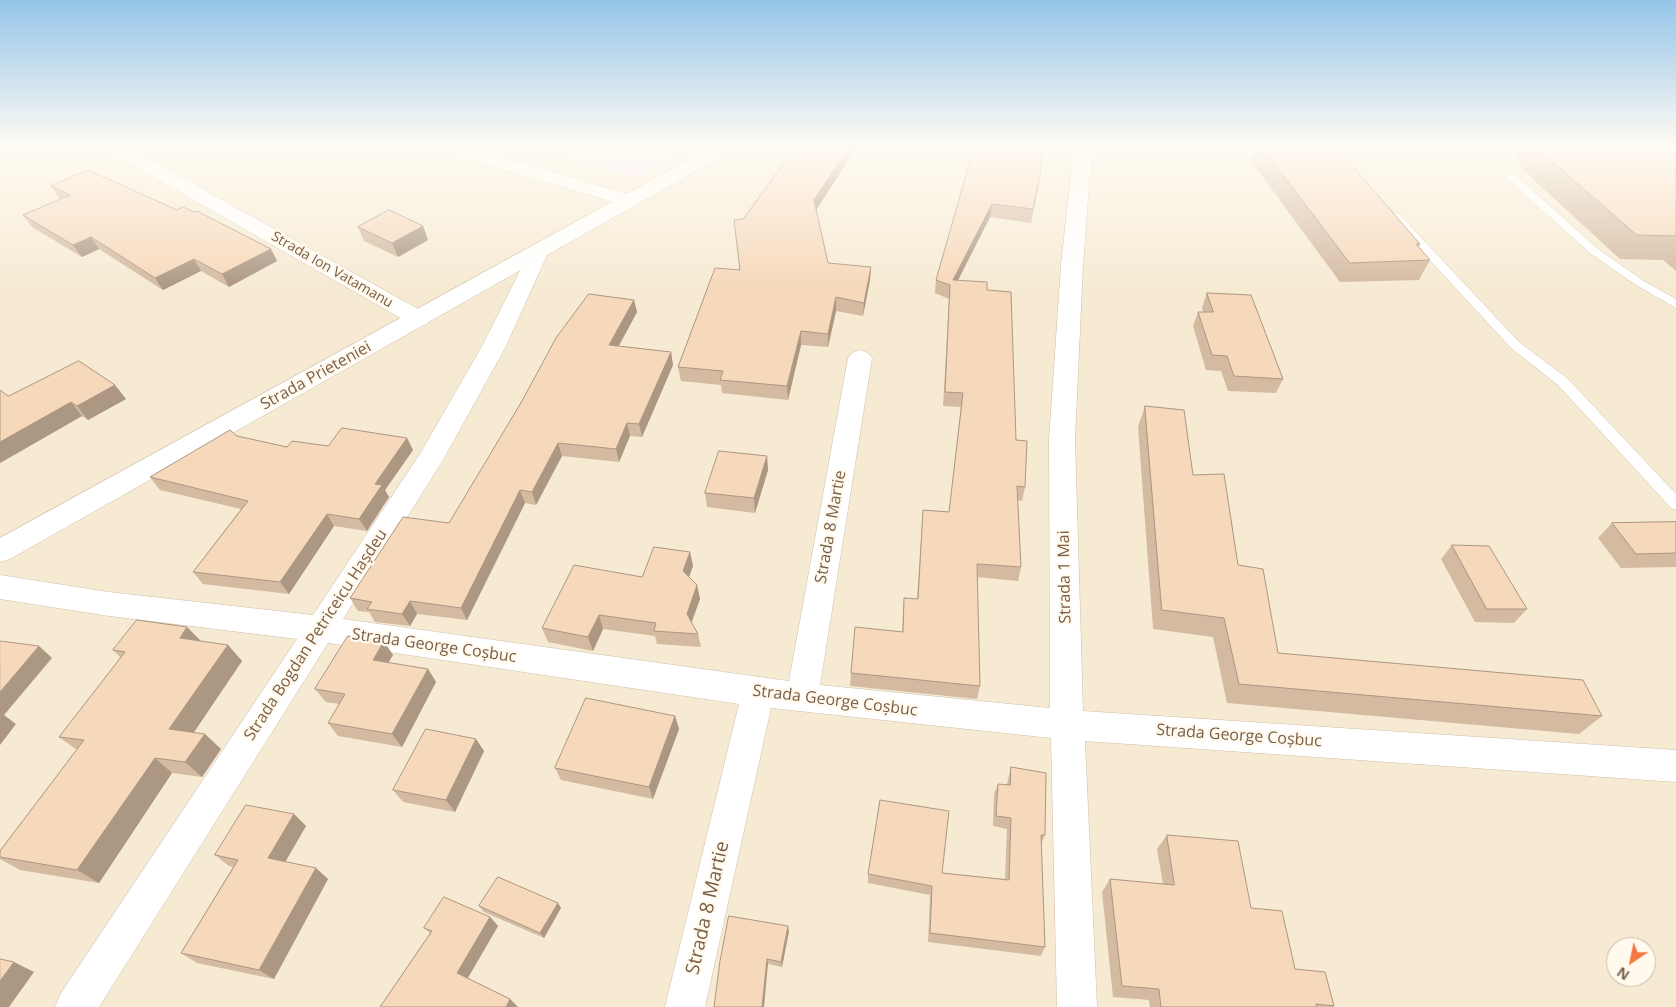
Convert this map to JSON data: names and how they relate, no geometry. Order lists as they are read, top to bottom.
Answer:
{
  "streets": {
    "street": [
      "Strada Ion Vatamanu",
      "Strada Prieteniei",
      "Strada 8 Martie",
      "Strada 1 Mai",
      "Strada Bogdan Petriceicu Hașdeu",
      "Strada George Coșbuc"
    ]
  },
  "crossings": [
    ["Strada Ion Vatamanu", "Strada Prieteniei"],
    ["Strada Prieteniei", "Strada Bogdan Petriceicu Hașdeu"],
    ["Strada 8 Martie", "Strada George Coșbuc"],
    ["Strada 1 Mai", "Strada George Coșbuc"],
    ["Strada Bogdan Petriceicu Hașdeu", "Strada George Coșbuc"]
  ],
  "north": "bottom left"
}
